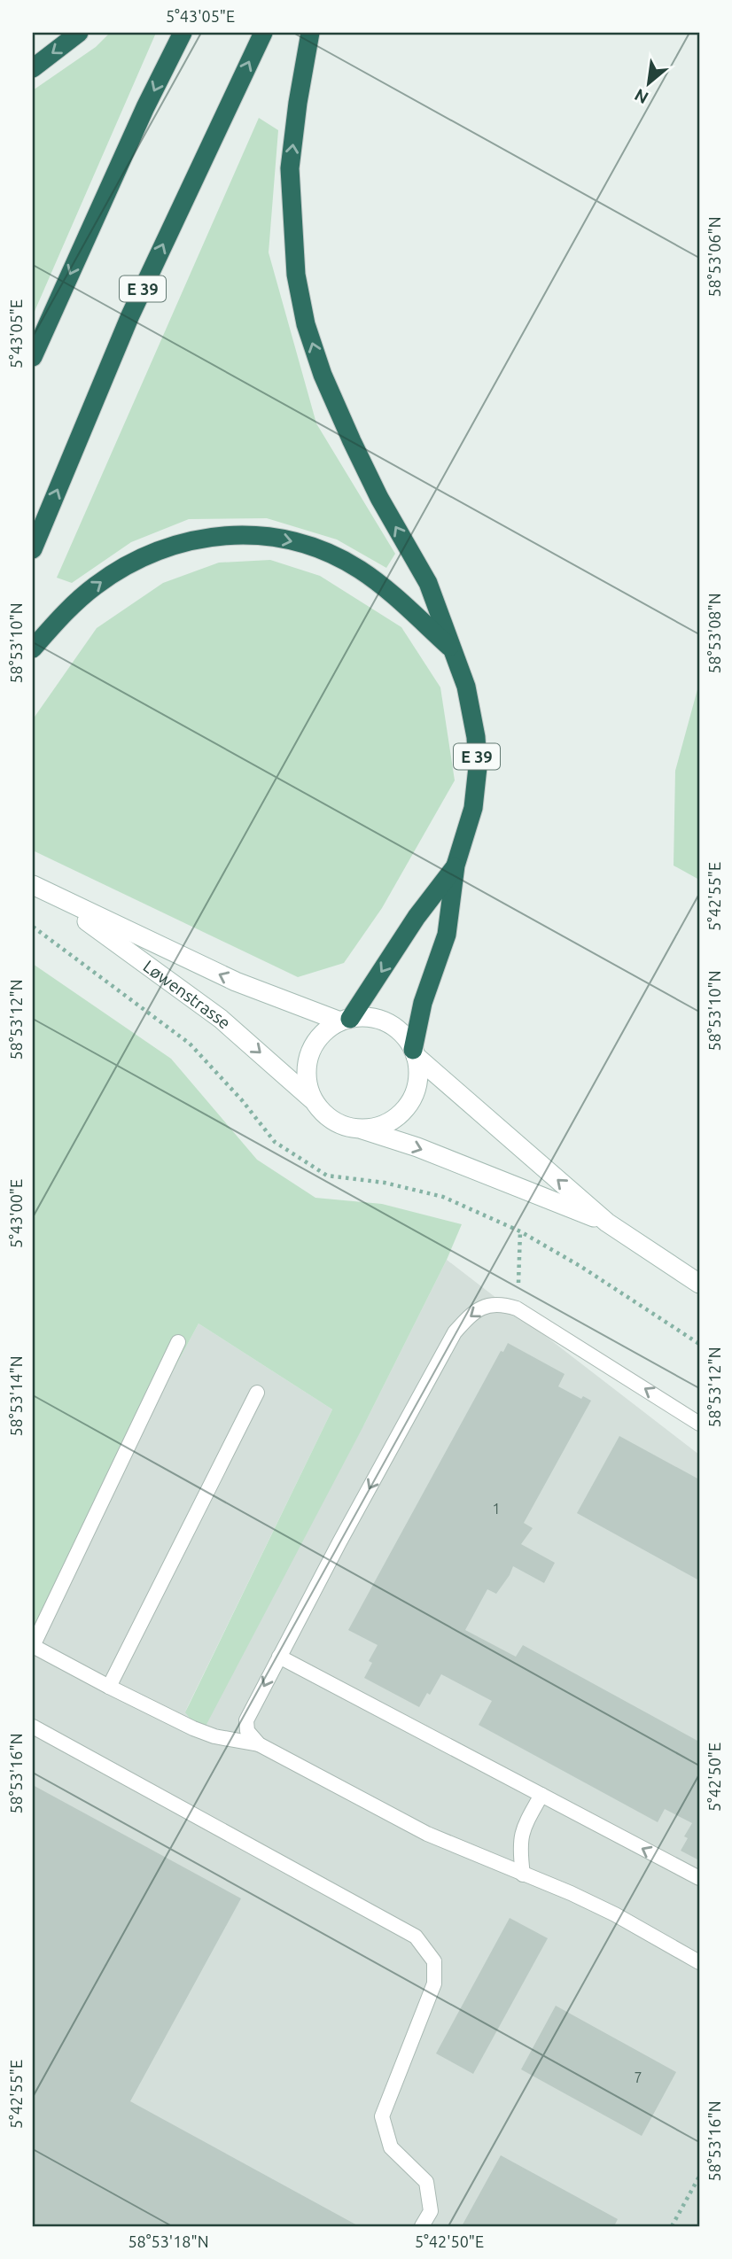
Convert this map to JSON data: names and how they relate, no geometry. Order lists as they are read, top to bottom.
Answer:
{
  "streets": {
    "highway": ["E 39"],
    "main road": ["Løwenstrasse"]
  },
  "crossings": [
    ["E 39", "Løwenstrasse"]
  ],
  "house_numbers": ["1", "7"],
  "north": "bottom left",
  "coordinates": [
    "5°43'05\"E",
    "58°53'06\"N",
    "58°53'08\"N",
    "58°53'10\"N",
    "5°42'55\"E",
    "58°53'12\"N",
    "5°43'00\"E",
    "58°53'14\"N",
    "58°53'16\"N",
    "5°42'50\"E",
    "58°53'18\"N"
  ]
}
